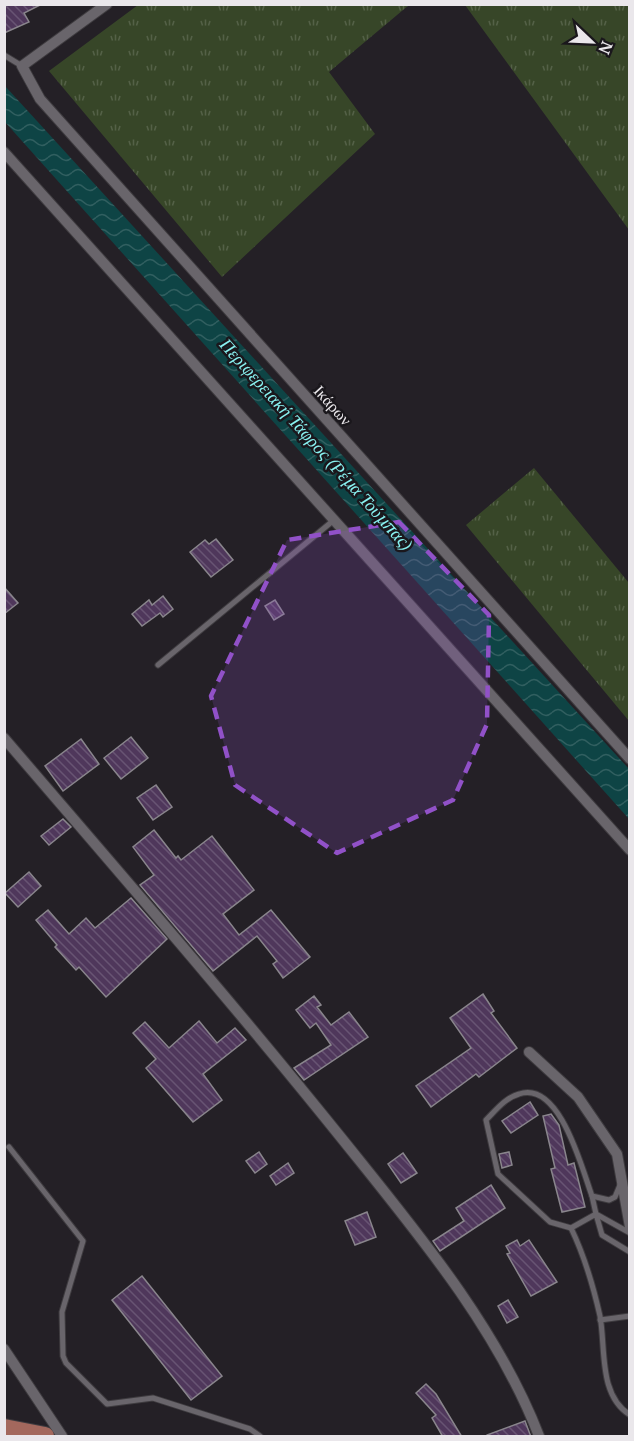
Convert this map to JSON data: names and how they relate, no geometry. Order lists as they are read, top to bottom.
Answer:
{
  "streets": {
    "street": ["Ικάρων"]
  },
  "water": ["Περιφερειακή Τάφρος (Ρέμα Τούμπας)"],
  "north": "bottom right"
}
